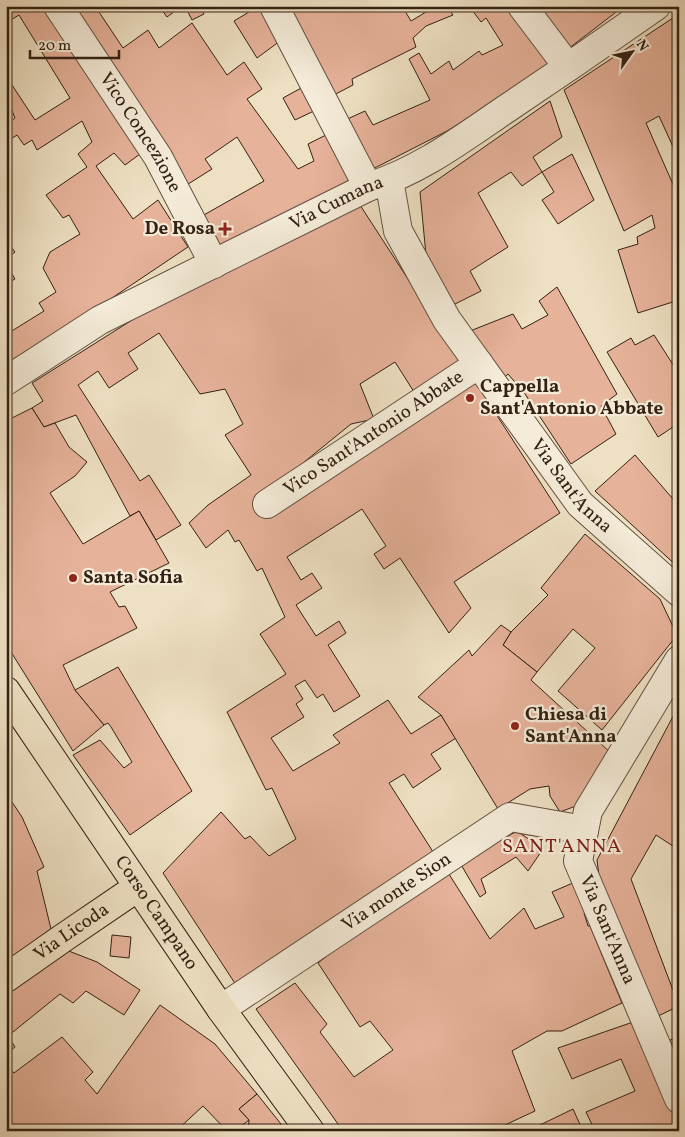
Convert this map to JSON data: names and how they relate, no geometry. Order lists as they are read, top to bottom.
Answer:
{
  "streets": {
    "main road": ["Corso Campano", "Via Licoda"],
    "street": [
      "Vico Concezione",
      "Via Cumana",
      "Vico Sant'Antonio Abbate",
      "Via Sant'Anna",
      "Via monte Sion"
    ]
  },
  "crossings": [
    ["Vico Concezione", "Via Cumana"],
    ["Via Cumana", "Via Sant'Anna"],
    ["Vico Sant'Antonio Abbate", "Via Sant'Anna"],
    ["Via Sant'Anna", "Via monte Sion"],
    ["Via monte Sion", "Corso Campano"],
    ["Corso Campano", "Via Licoda"]
  ],
  "districts": ["SANT'ANNA"],
  "places": {
    "health": ["De Rosa"],
    "other": ["Cappella Sant'Antonio Abbate", "Santa Sofia", "Chiesa di Sant'Anna"]
  },
  "scale_bar": "20 m",
  "north": "top right"
}
